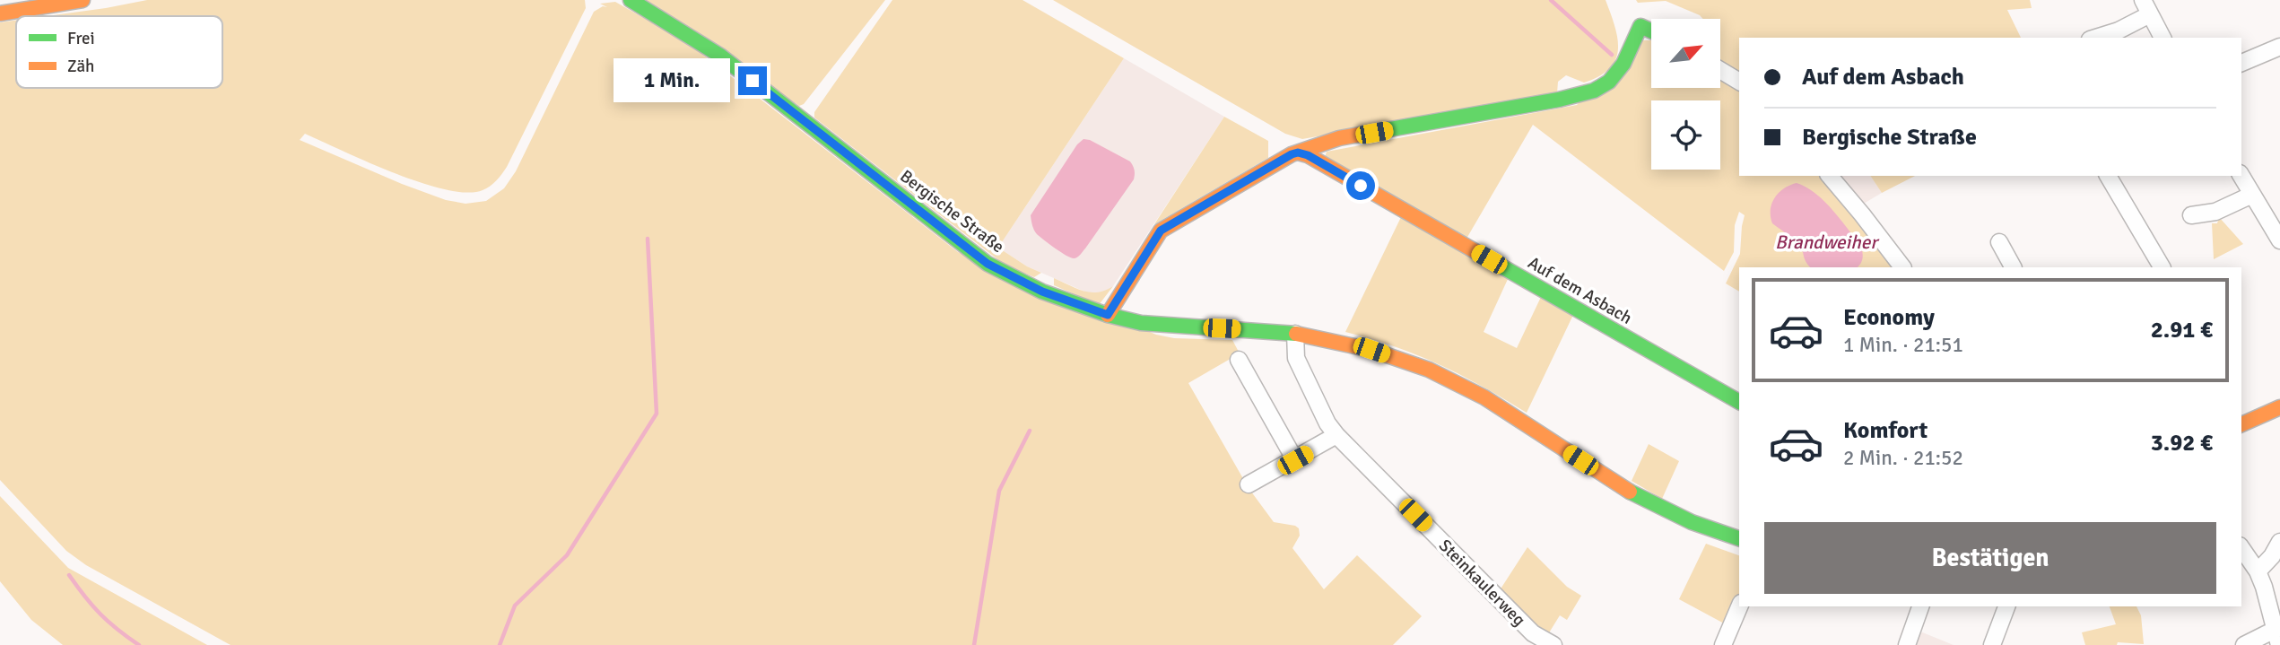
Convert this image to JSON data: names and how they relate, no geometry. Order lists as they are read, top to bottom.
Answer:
{
  "streets": {
    "main road": ["Bergische Straße", "Auf dem Asbach"],
    "street": ["Steinkaulerweg"]
  },
  "crossings": [
    ["Bergische Straße", "Steinkaulerweg"]
  ],
  "water": ["Brandweiher"],
  "legend": ["Frei", "Zäh"],
  "north": "top right",
  "page": {
    "banner": ["Auf dem Asbach", "Bergische Straße"],
    "bubble": "1 Min.",
    "list": [
      {
        "name": "Economy",
        "note": "1 Min. · 21:51",
        "value": "2.91 €"
      },
      {
        "name": "Komfort",
        "note": "2 Min. · 21:52",
        "value": "3.92 €"
      }
    ],
    "buttons": "Bestätigen"
  }
}
